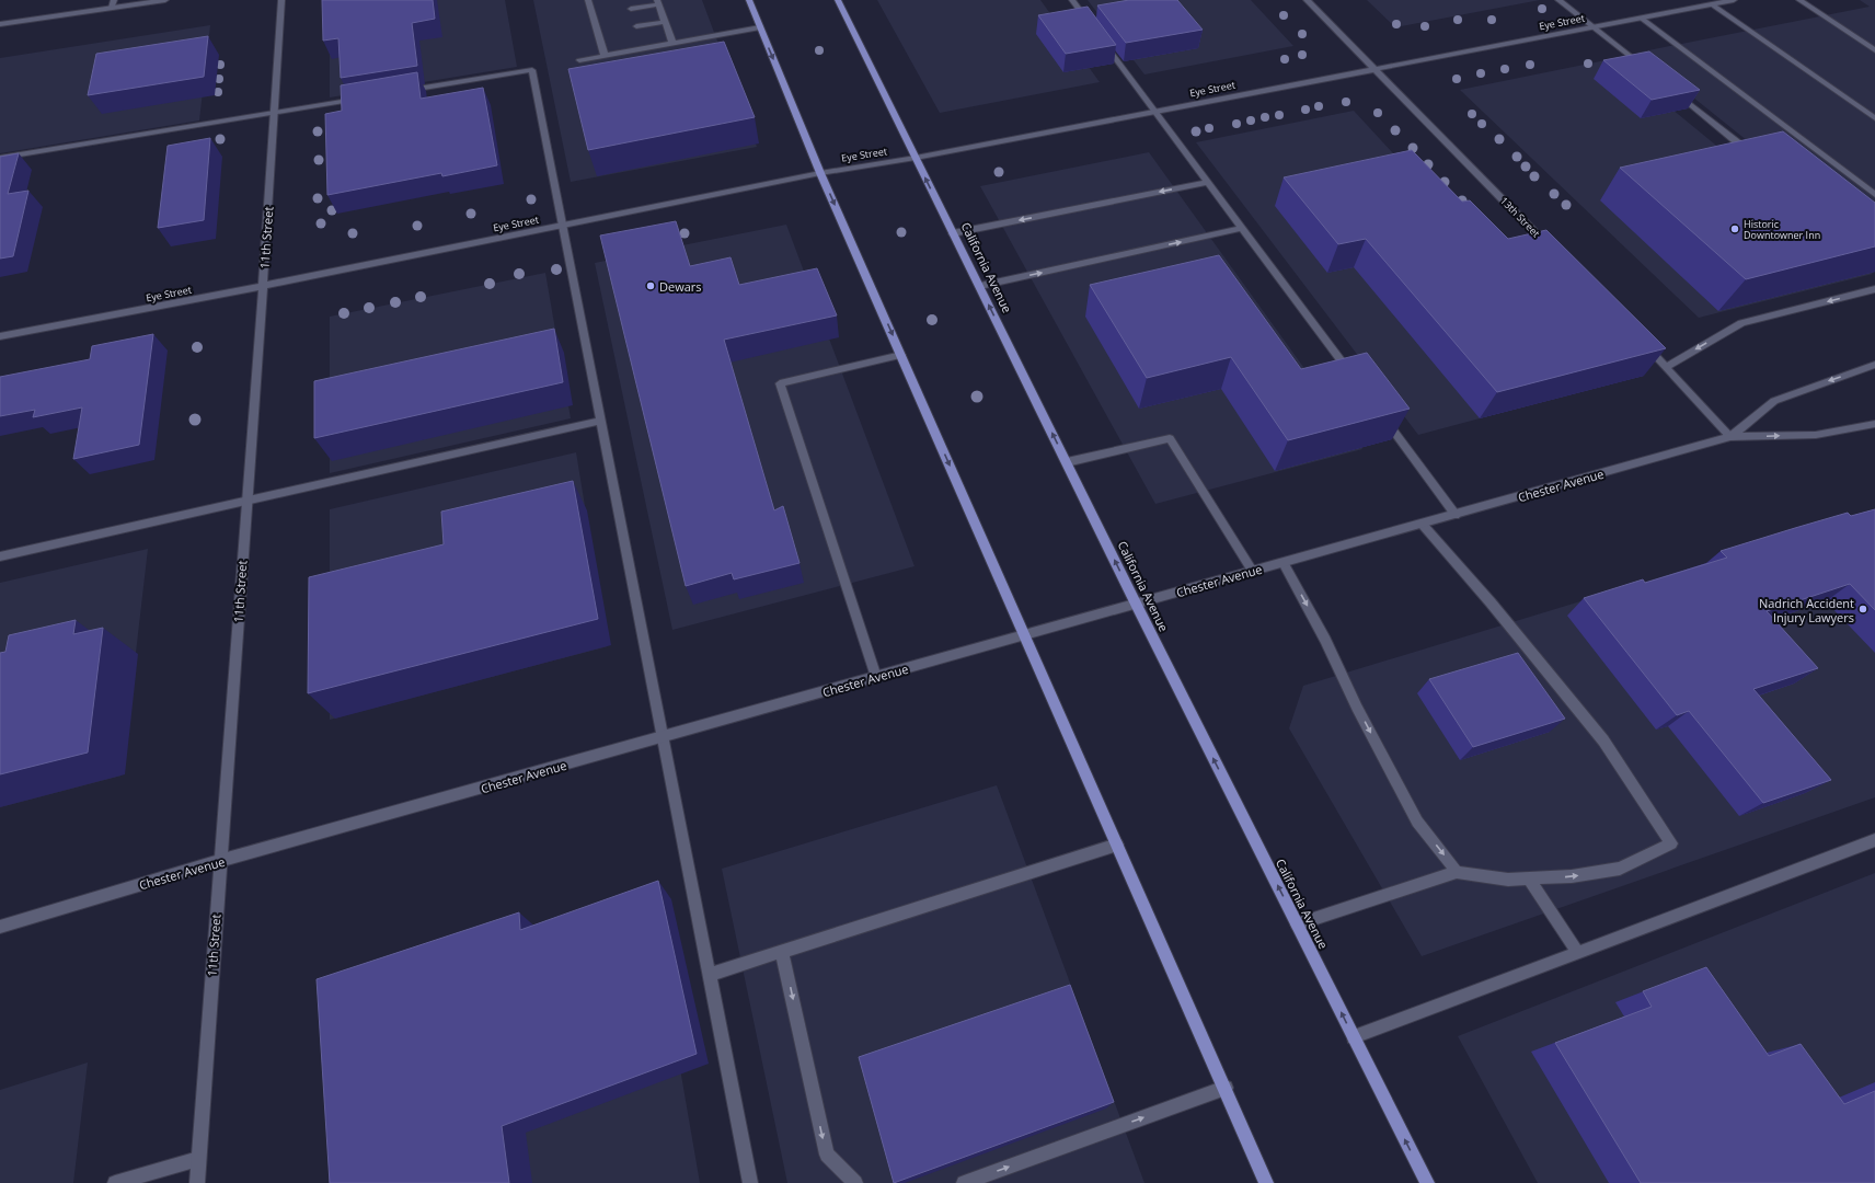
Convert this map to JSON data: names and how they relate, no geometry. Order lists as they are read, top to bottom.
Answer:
{
  "streets": {
    "main road": ["California Avenue"],
    "street": [
      "Eye Street",
      "13th Street",
      "11th Street",
      "Chester Avenue"
    ]
  },
  "crossings": [
    ["Eye Street", "13th Street"],
    ["Eye Street", "11th Street"],
    ["Eye Street", "California Avenue"],
    ["11th Street", "Chester Avenue"],
    ["California Avenue", "Chester Avenue"]
  ],
  "one_way": ["California Avenue"],
  "places": ["Historic Downtowner Inn", "Dewars", "Nadrich Accident Injury Lawyers"]
}
